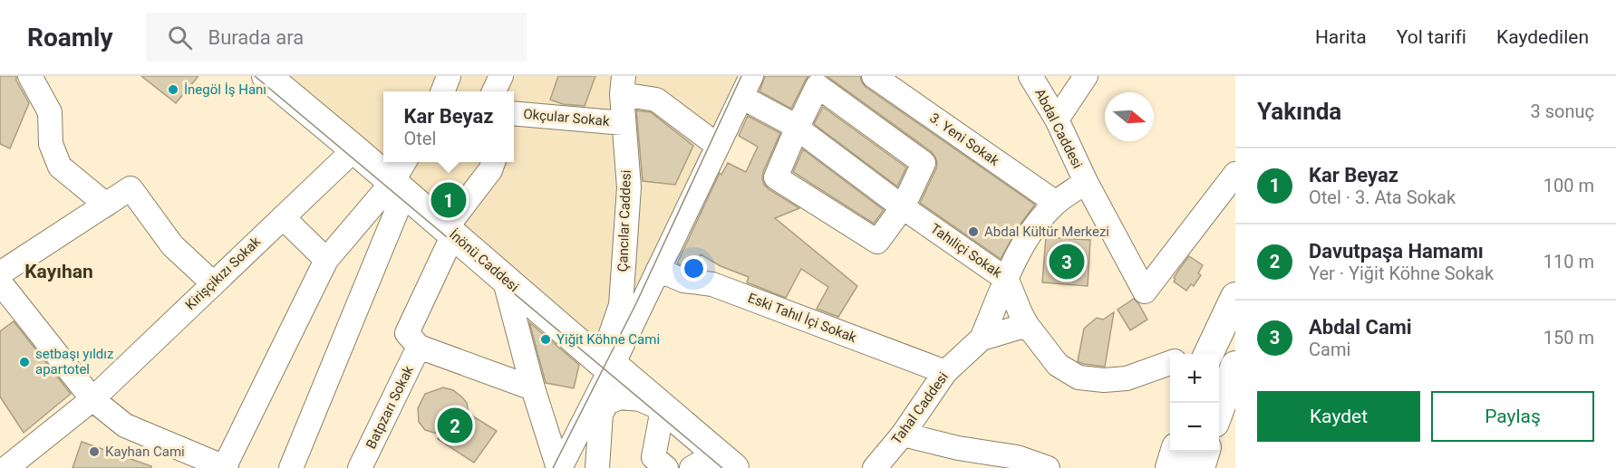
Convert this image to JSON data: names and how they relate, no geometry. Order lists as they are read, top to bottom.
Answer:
{
  "streets": {
    "main road": ["İnönü Caddesi"],
    "street": [
      "Okçular Sokak",
      "Abdal Caddesi",
      "3. Yeni Sokak",
      "Çancılar Caddesi",
      "Tahıliçi Sokak",
      "Kirişçikızı Sokak",
      "Eski Tahıl İçi Sokak",
      "Batpzarı Sokak",
      "Tahal Caddesi"
    ]
  },
  "crossings": [
    ["Okçular Sokak", "Çancılar Caddesi"],
    ["Çancılar Caddesi", "İnönü Caddesi"],
    ["Tahıliçi Sokak", "Tahal Caddesi"],
    ["İnönü Caddesi", "Kirişçikızı Sokak"],
    ["Eski Tahıl İçi Sokak", "Tahal Caddesi"]
  ],
  "districts": ["Kayıhan"],
  "places": [
    "İnegöl İş Hanı",
    "Abdal Kültür Merkezi",
    "Yiğit Köhne Cami",
    "setbaşı yıldız apartotel",
    "Kayhan Cami"
  ],
  "north": "right",
  "page": {
    "header": "Roamly",
    "search": "Burada ara",
    "nav": ["Harita", "Yol tarifi", "Kaydedilen"],
    "heading": ["Yakında", "3 sonuç"],
    "popup": ["Kar Beyaz", "Otel"],
    "list": [
      {
        "mark": "1",
        "name": "Kar Beyaz",
        "note": "Otel · 3. Ata Sokak",
        "value": "100 m"
      },
      {
        "mark": "2",
        "name": "Davutpaşa Hamamı",
        "note": "Yer · Yiğit Köhne Sokak",
        "value": "110 m"
      },
      {
        "mark": "3",
        "name": "Abdal Cami",
        "note": "Cami",
        "value": "150 m"
      }
    ],
    "pins": ["1", "3", "2"],
    "map_buttons": ["+", "−"],
    "buttons": ["Kaydet", "Paylaş"]
  }
}
